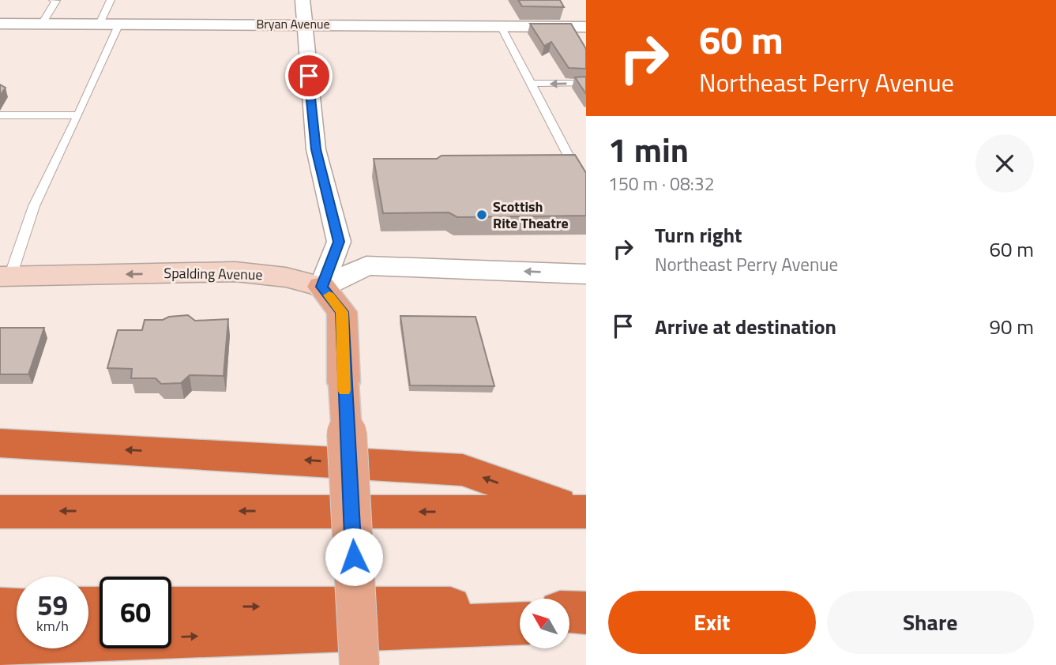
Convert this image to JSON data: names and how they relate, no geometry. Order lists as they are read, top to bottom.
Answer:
{
  "streets": {
    "main road": ["Spalding Avenue"],
    "street": ["Bryan Avenue"]
  },
  "one_way": ["Spalding Avenue"],
  "places": ["Scottish Rite Theatre"],
  "north": "top left",
  "page": {
    "turn": ["60 m", "Northeast Perry Avenue"],
    "heading": ["1 min", "150 m · 08:32"],
    "list": [
      {
        "name": "Turn right",
        "note": "Northeast Perry Avenue",
        "value": "60 m"
      },
      {
        "name": "Arrive at destination",
        "value": "90 m"
      }
    ],
    "speed": "59 km/h",
    "limit": "60",
    "buttons": ["Exit", "Share"]
  }
}
